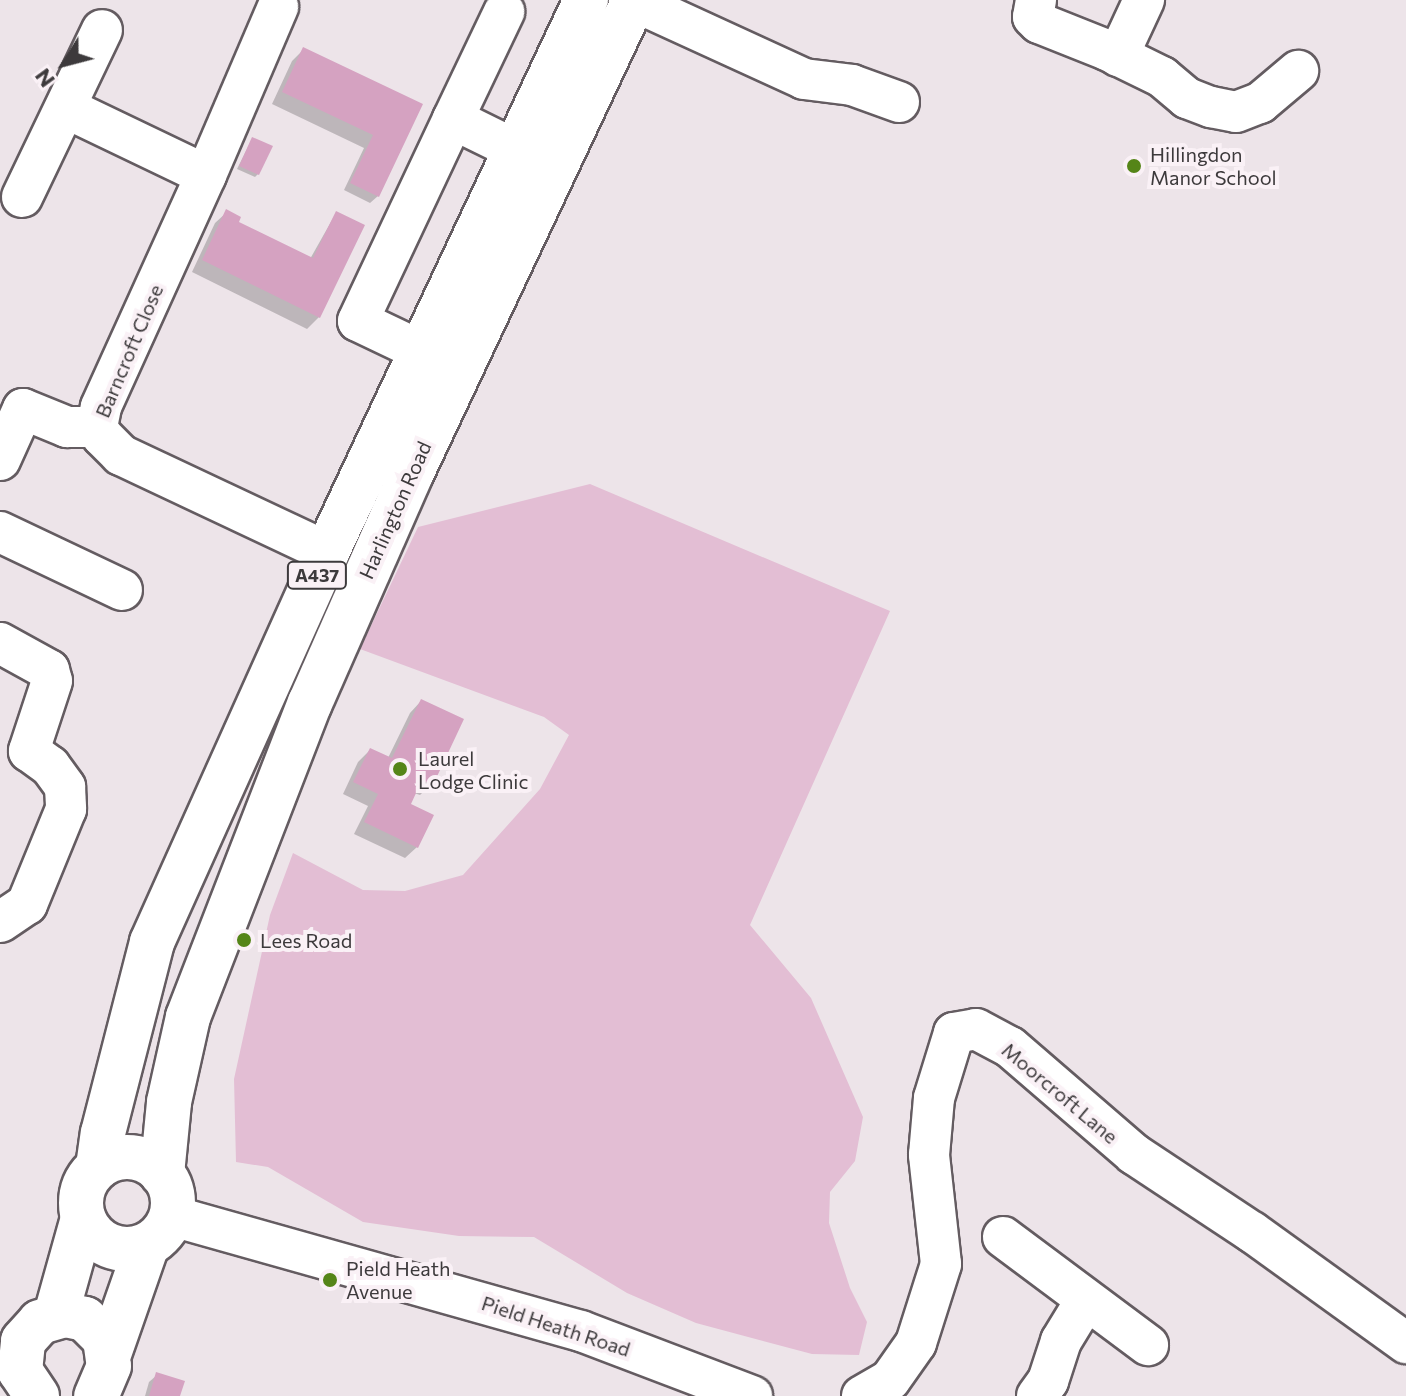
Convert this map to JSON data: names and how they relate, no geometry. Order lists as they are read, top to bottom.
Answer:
{
  "streets": {
    "main road": ["Harlington Road", "A437"],
    "street": ["Barncroft Close", "Moorcroft Lane", "Pield Heath Road"]
  },
  "crossings": [
    ["Barncroft Close", "Harlington Road"],
    ["Harlington Road", "Pield Heath Road"]
  ],
  "places": [
    "Hillingdon Manor School",
    "Laurel Lodge Clinic",
    "Lees Road",
    "Pield Heath Avenue"
  ],
  "north": "bottom left"
}
